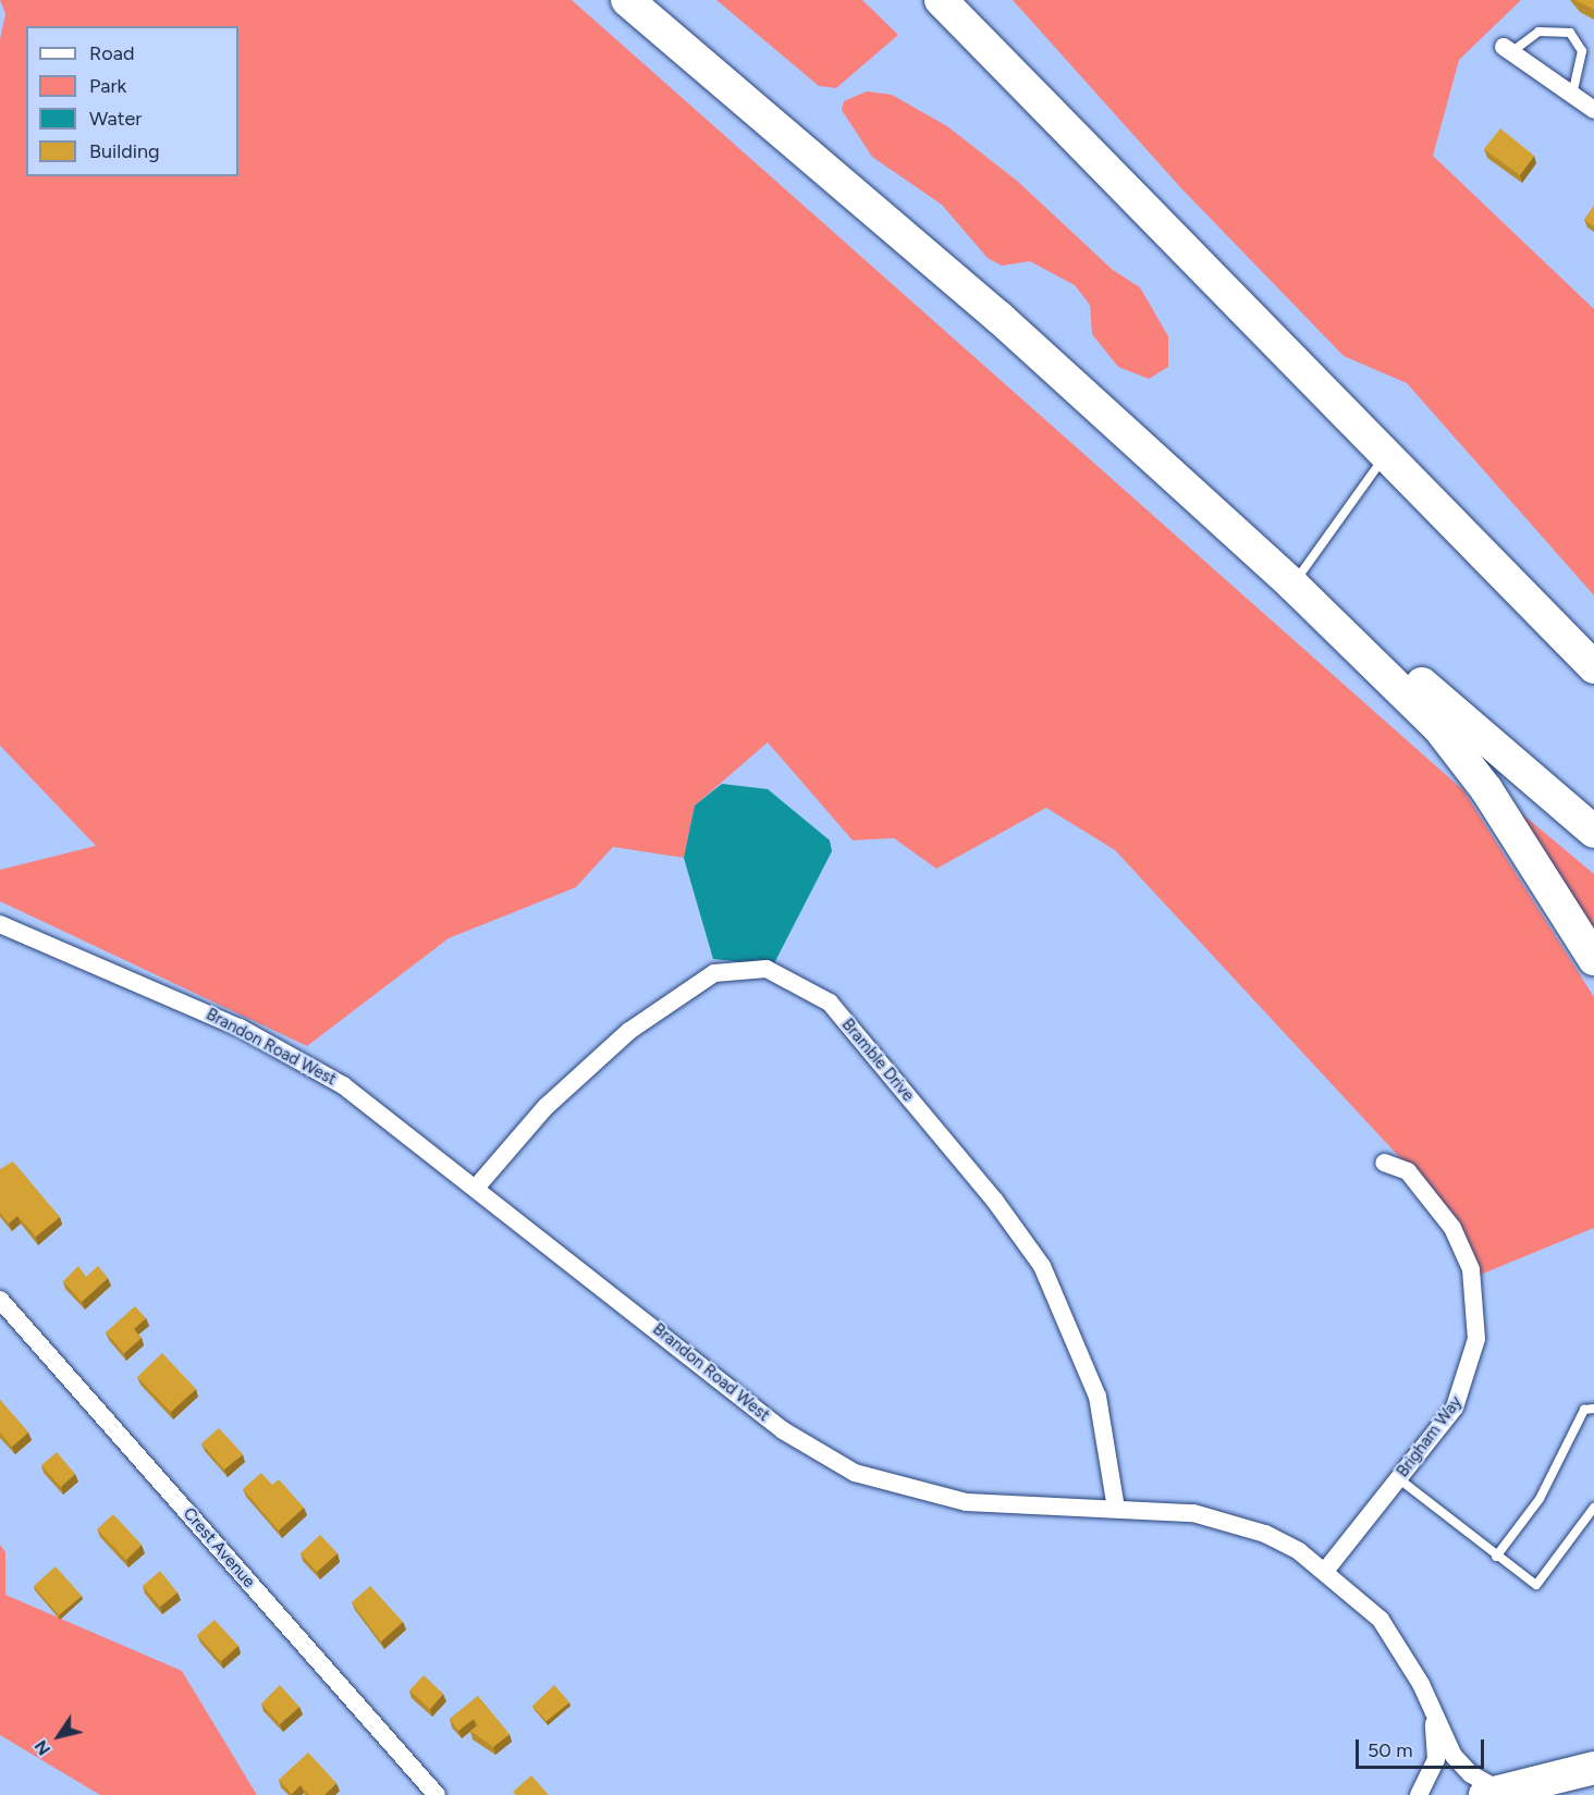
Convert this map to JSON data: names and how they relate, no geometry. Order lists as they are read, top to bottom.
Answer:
{
  "streets": {
    "street": [
      "Brandon Road West",
      "Bramble Drive",
      "Brigham Way",
      "Crest Avenue"
    ]
  },
  "crossings": [
    ["Brandon Road West", "Bramble Drive"],
    ["Brandon Road West", "Brigham Way"]
  ],
  "legend": [
    "Road",
    "Park",
    "Water",
    "Building"
  ],
  "scale_bar": "50 m",
  "north": "bottom left"
}
